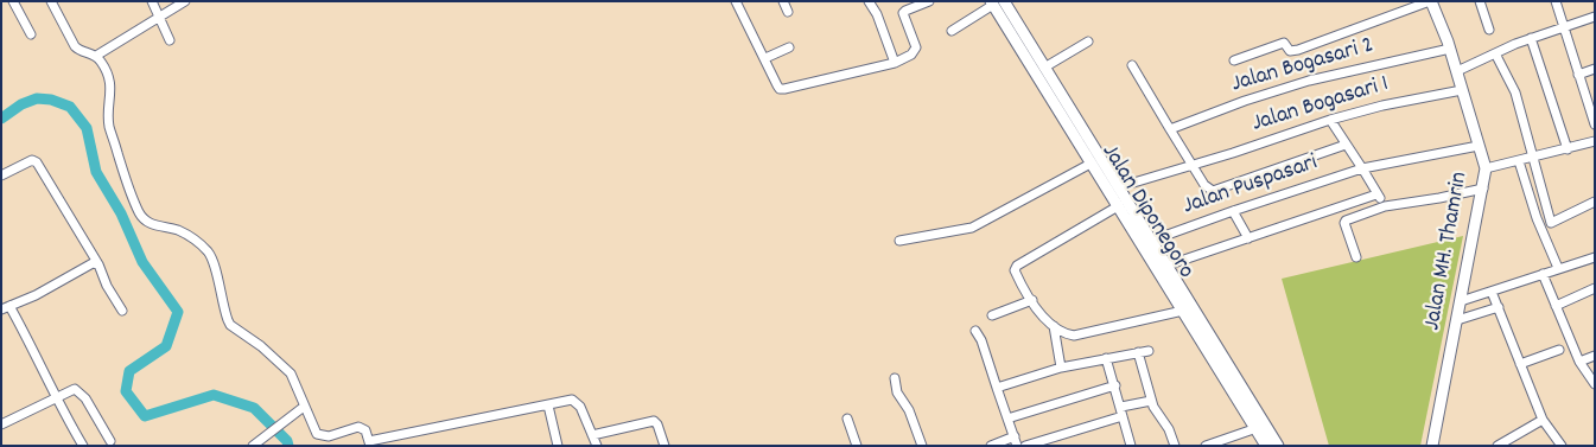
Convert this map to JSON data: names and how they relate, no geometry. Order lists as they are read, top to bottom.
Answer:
{
  "streets": {
    "main road": ["Jalan Diponegoro", "Jalan MH. Thamrin"],
    "street": ["Jalan Bogasari 2", "Jalan Bogasari 1", "Jalan Puspasari"]
  },
  "crossings": [
    ["Jalan Bogasari 2", "Jalan MH. Thamrin"],
    ["Jalan Bogasari 1", "Jalan Puspasari"],
    ["Jalan Bogasari 1", "Jalan Diponegoro"],
    ["Jalan Bogasari 1", "Jalan MH. Thamrin"],
    ["Jalan Puspasari", "Jalan Diponegoro"],
    ["Jalan Puspasari", "Jalan MH. Thamrin"]
  ]
}
